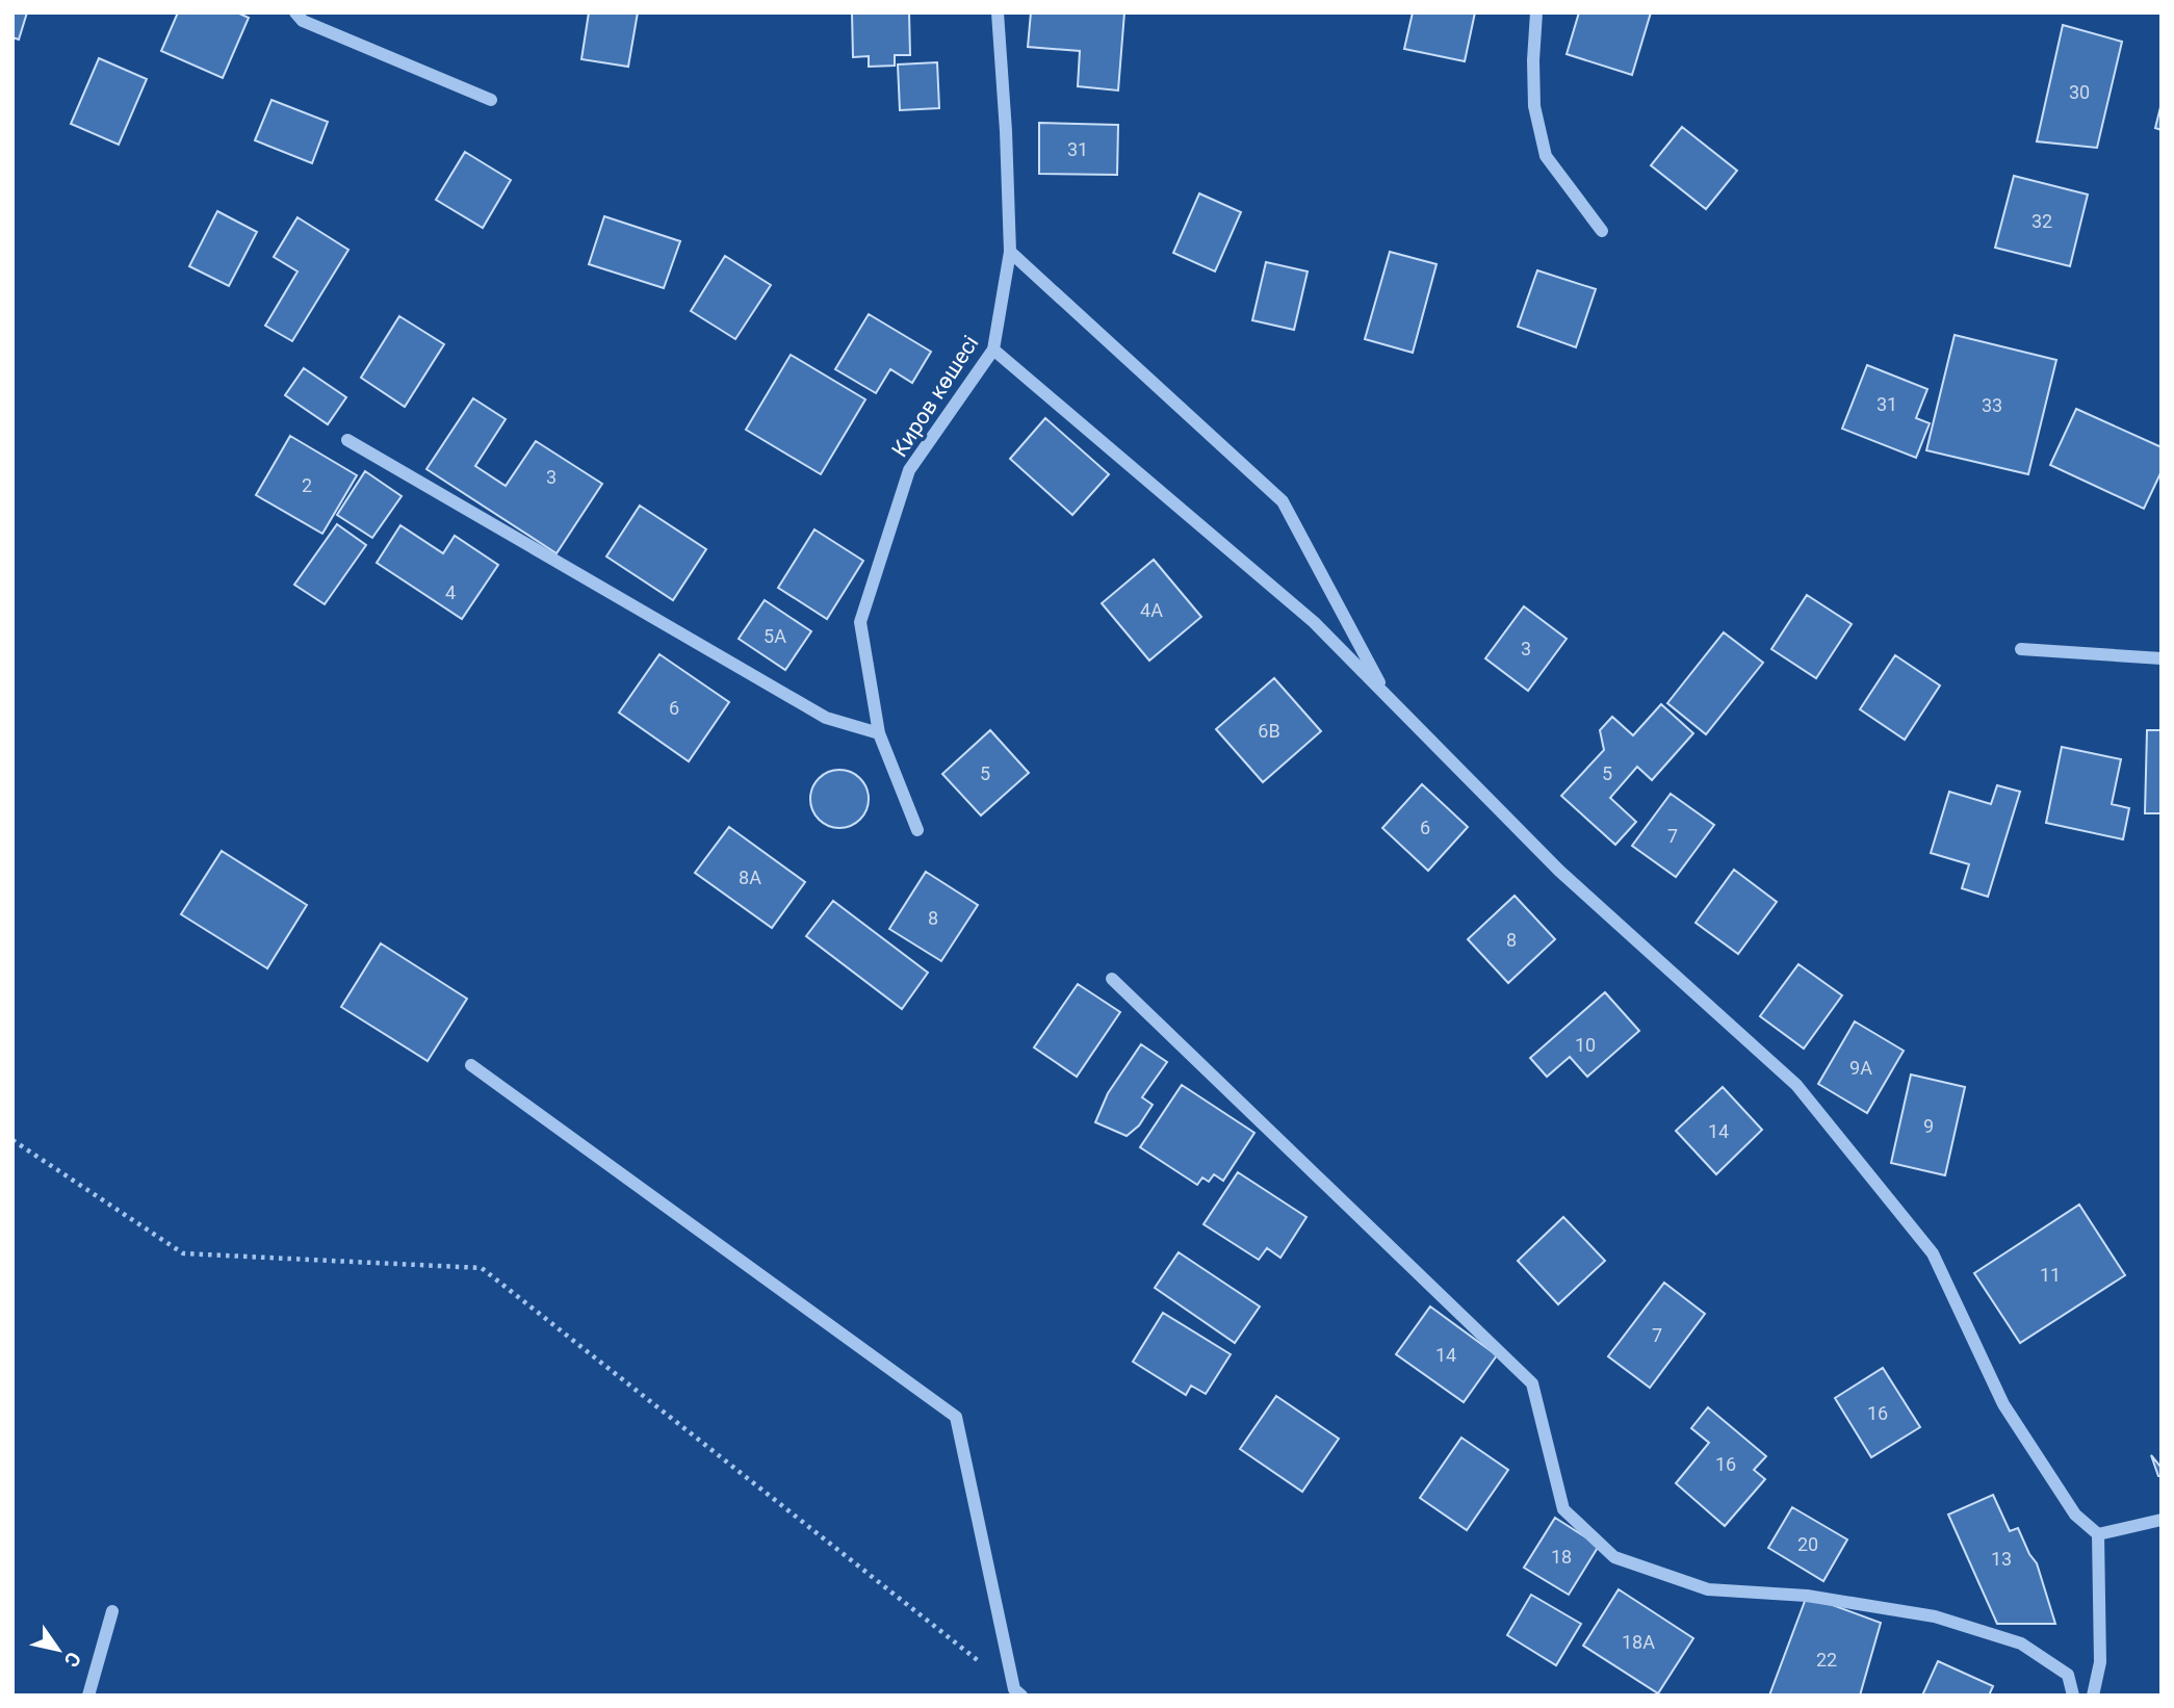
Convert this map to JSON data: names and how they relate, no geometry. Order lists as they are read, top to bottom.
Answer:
{
  "streets": {
    "street": ["Киров көшесі"]
  },
  "house_numbers": [
    "30",
    "31",
    "32",
    "31",
    "33",
    "3",
    "2",
    "4",
    "4A",
    "5A",
    "3",
    "6",
    "6B",
    "5",
    "5",
    "6",
    "7",
    "8A",
    "8",
    "8",
    "10",
    "9А",
    "9",
    "14",
    "11",
    "7",
    "14",
    "16",
    "16",
    "20",
    "18",
    "13",
    "18A",
    "22"
  ],
  "north": "bottom right"
}
